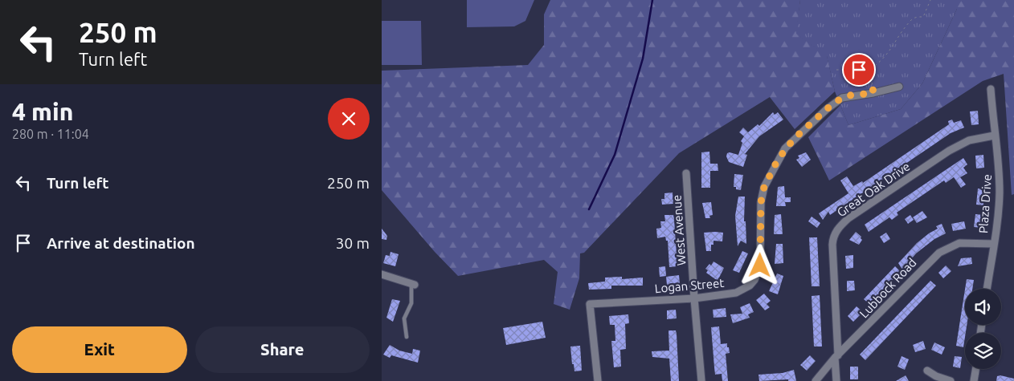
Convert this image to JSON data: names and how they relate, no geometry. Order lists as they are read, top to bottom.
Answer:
{
  "streets": {
    "street": [
      "Great Oak Drive",
      "Plaza Drive",
      "West Avenue",
      "Logan Street",
      "Lubbock Road"
    ]
  },
  "crossings": [
    ["Great Oak Drive", "Plaza Drive"],
    ["Great Oak Drive", "Lubbock Road"],
    ["Plaza Drive", "Lubbock Road"],
    ["West Avenue", "Logan Street"]
  ],
  "page": {
    "turn": ["250 m", "Turn left"],
    "heading": ["4 min", "280 m · 11:04"],
    "list": [
      {
        "name": "Turn left",
        "value": "250 m"
      },
      {
        "name": "Arrive at destination",
        "value": "30 m"
      }
    ],
    "buttons": ["Exit", "Share"]
  }
}
